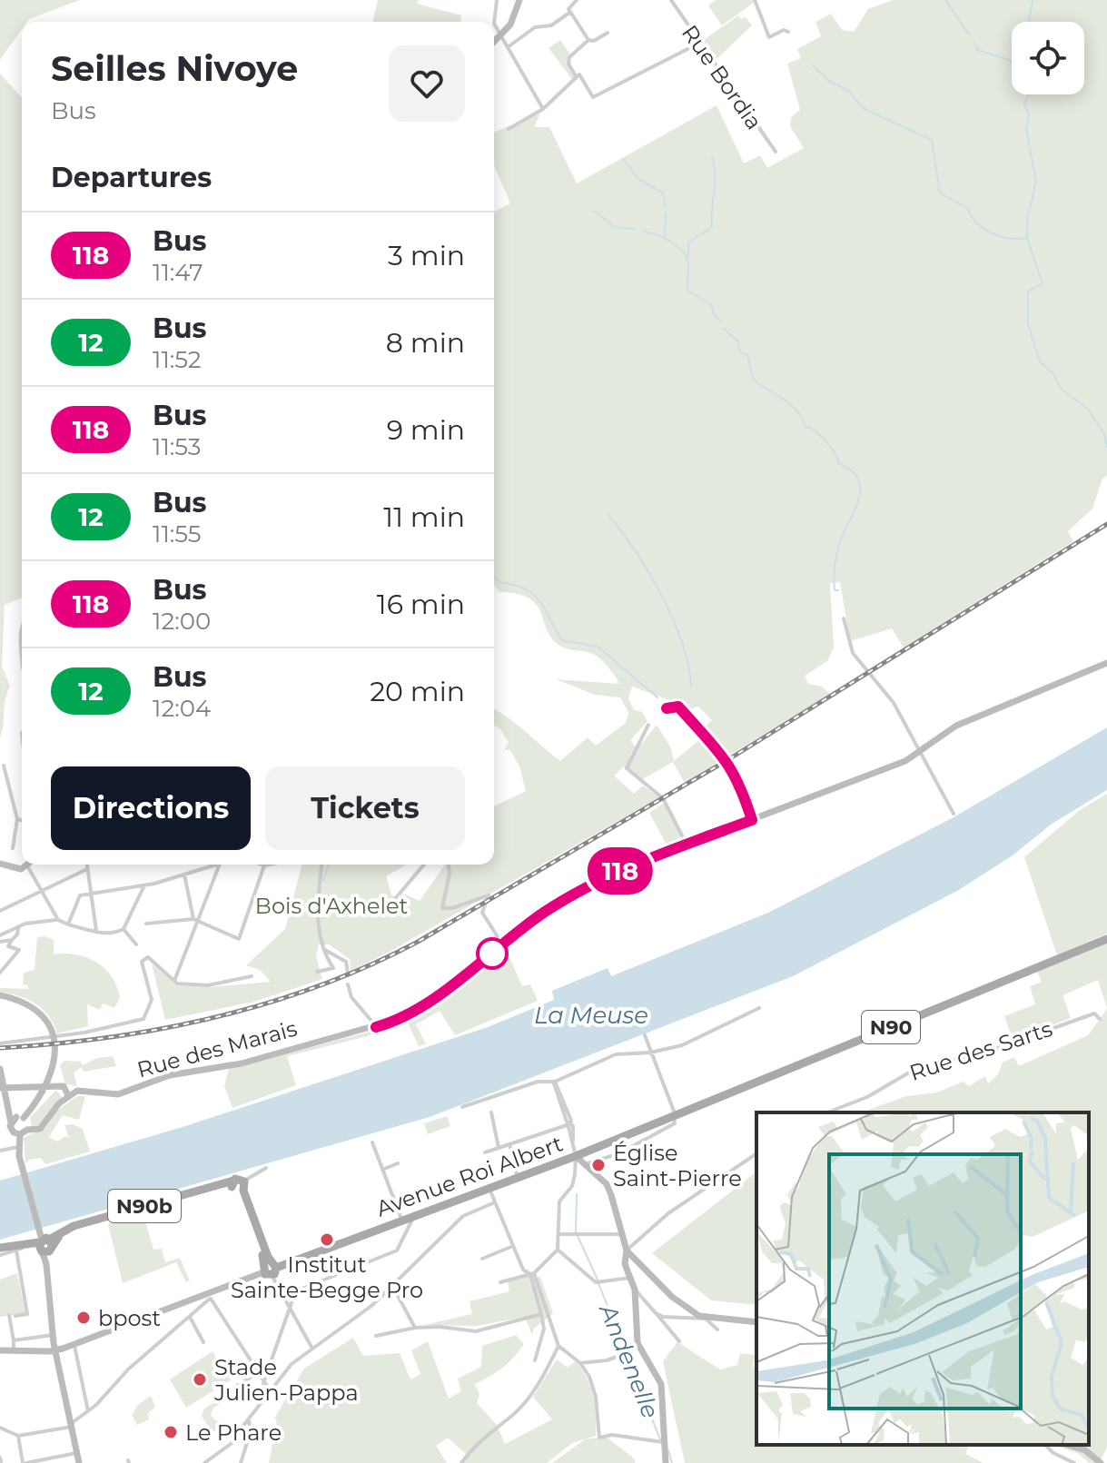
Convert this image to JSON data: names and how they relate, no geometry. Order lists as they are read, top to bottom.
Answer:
{
  "streets": {
    "main road": [
      "N90",
      "Rue des Marais",
      "Avenue Roi Albert",
      "N90b"
    ],
    "street": ["Rue Bordia", "Rue des Sarts"]
  },
  "crossings": [
    ["N90", "Avenue Roi Albert"]
  ],
  "water": ["La Meuse", "Andenelle"],
  "parks": ["Bois d'Axhelet"],
  "places": [
    "Église Saint-Pierre",
    "Institut Sainte-Begge Pro",
    "bpost",
    "Stade Julien-Pappa",
    "Le Phare"
  ],
  "lines": ["bus line 118"],
  "page": {
    "on_map": "118",
    "heading": [
      ["Seilles Nivoye", "Bus"],
      "Departures"
    ],
    "list": [
      {
        "mark": "118",
        "name": "Bus",
        "note": "11:47",
        "value": "3 min"
      },
      {
        "mark": "12",
        "name": "Bus",
        "note": "11:52",
        "value": "8 min"
      },
      {
        "mark": "118",
        "name": "Bus",
        "note": "11:53",
        "value": "9 min"
      },
      {
        "mark": "12",
        "name": "Bus",
        "note": "11:55",
        "value": "11 min"
      },
      {
        "mark": "118",
        "name": "Bus",
        "note": "12:00",
        "value": "16 min"
      },
      {
        "mark": "12",
        "name": "Bus",
        "note": "12:04",
        "value": "20 min"
      }
    ],
    "buttons": ["Directions", "Tickets"]
  }
}
